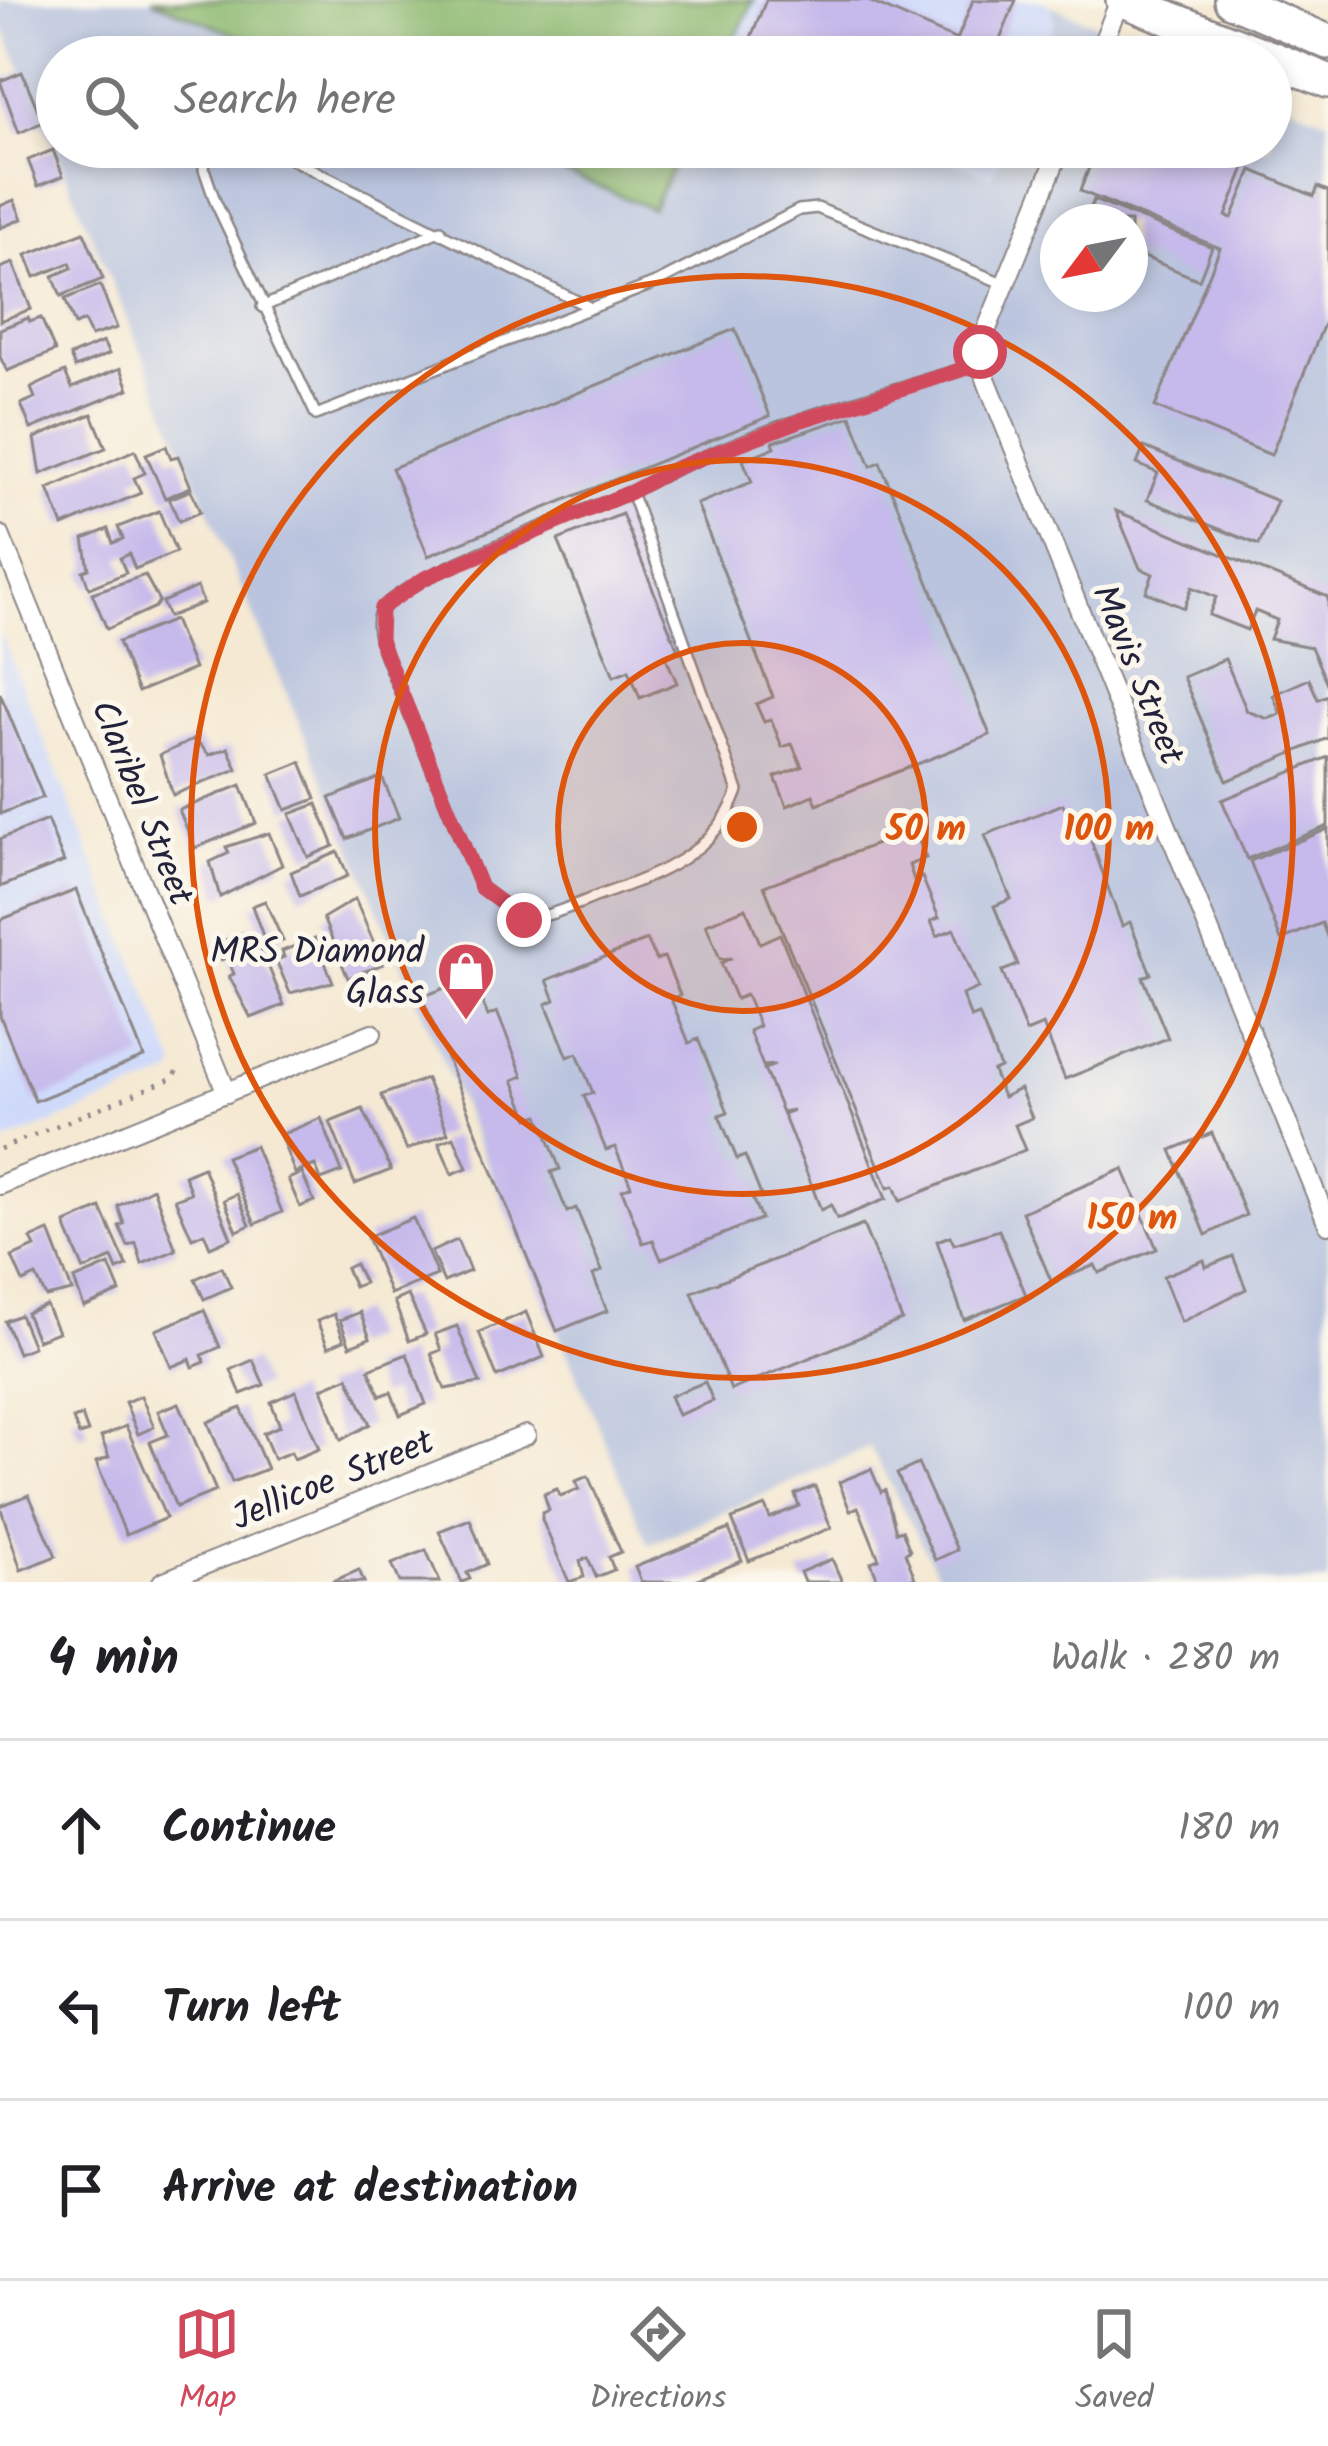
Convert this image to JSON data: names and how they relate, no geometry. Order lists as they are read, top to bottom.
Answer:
{
  "streets": {
    "street": ["Mavis Street", "Claribel Street", "Jellicoe Street"]
  },
  "places": {
    "shop": ["MRS Diamond Glass"]
  },
  "north": "bottom left",
  "page": {
    "search": "Search here",
    "heading": ["4 min", "Walk · 280 m"],
    "list": [
      ["Continue", "180 m"],
      ["Turn left", "100 m"],
      "Arrive at destination"
    ],
    "nav": ["Map", "Directions", "Saved"]
  },
  "rings": ["50 m", "100 m", "150 m"]
}
